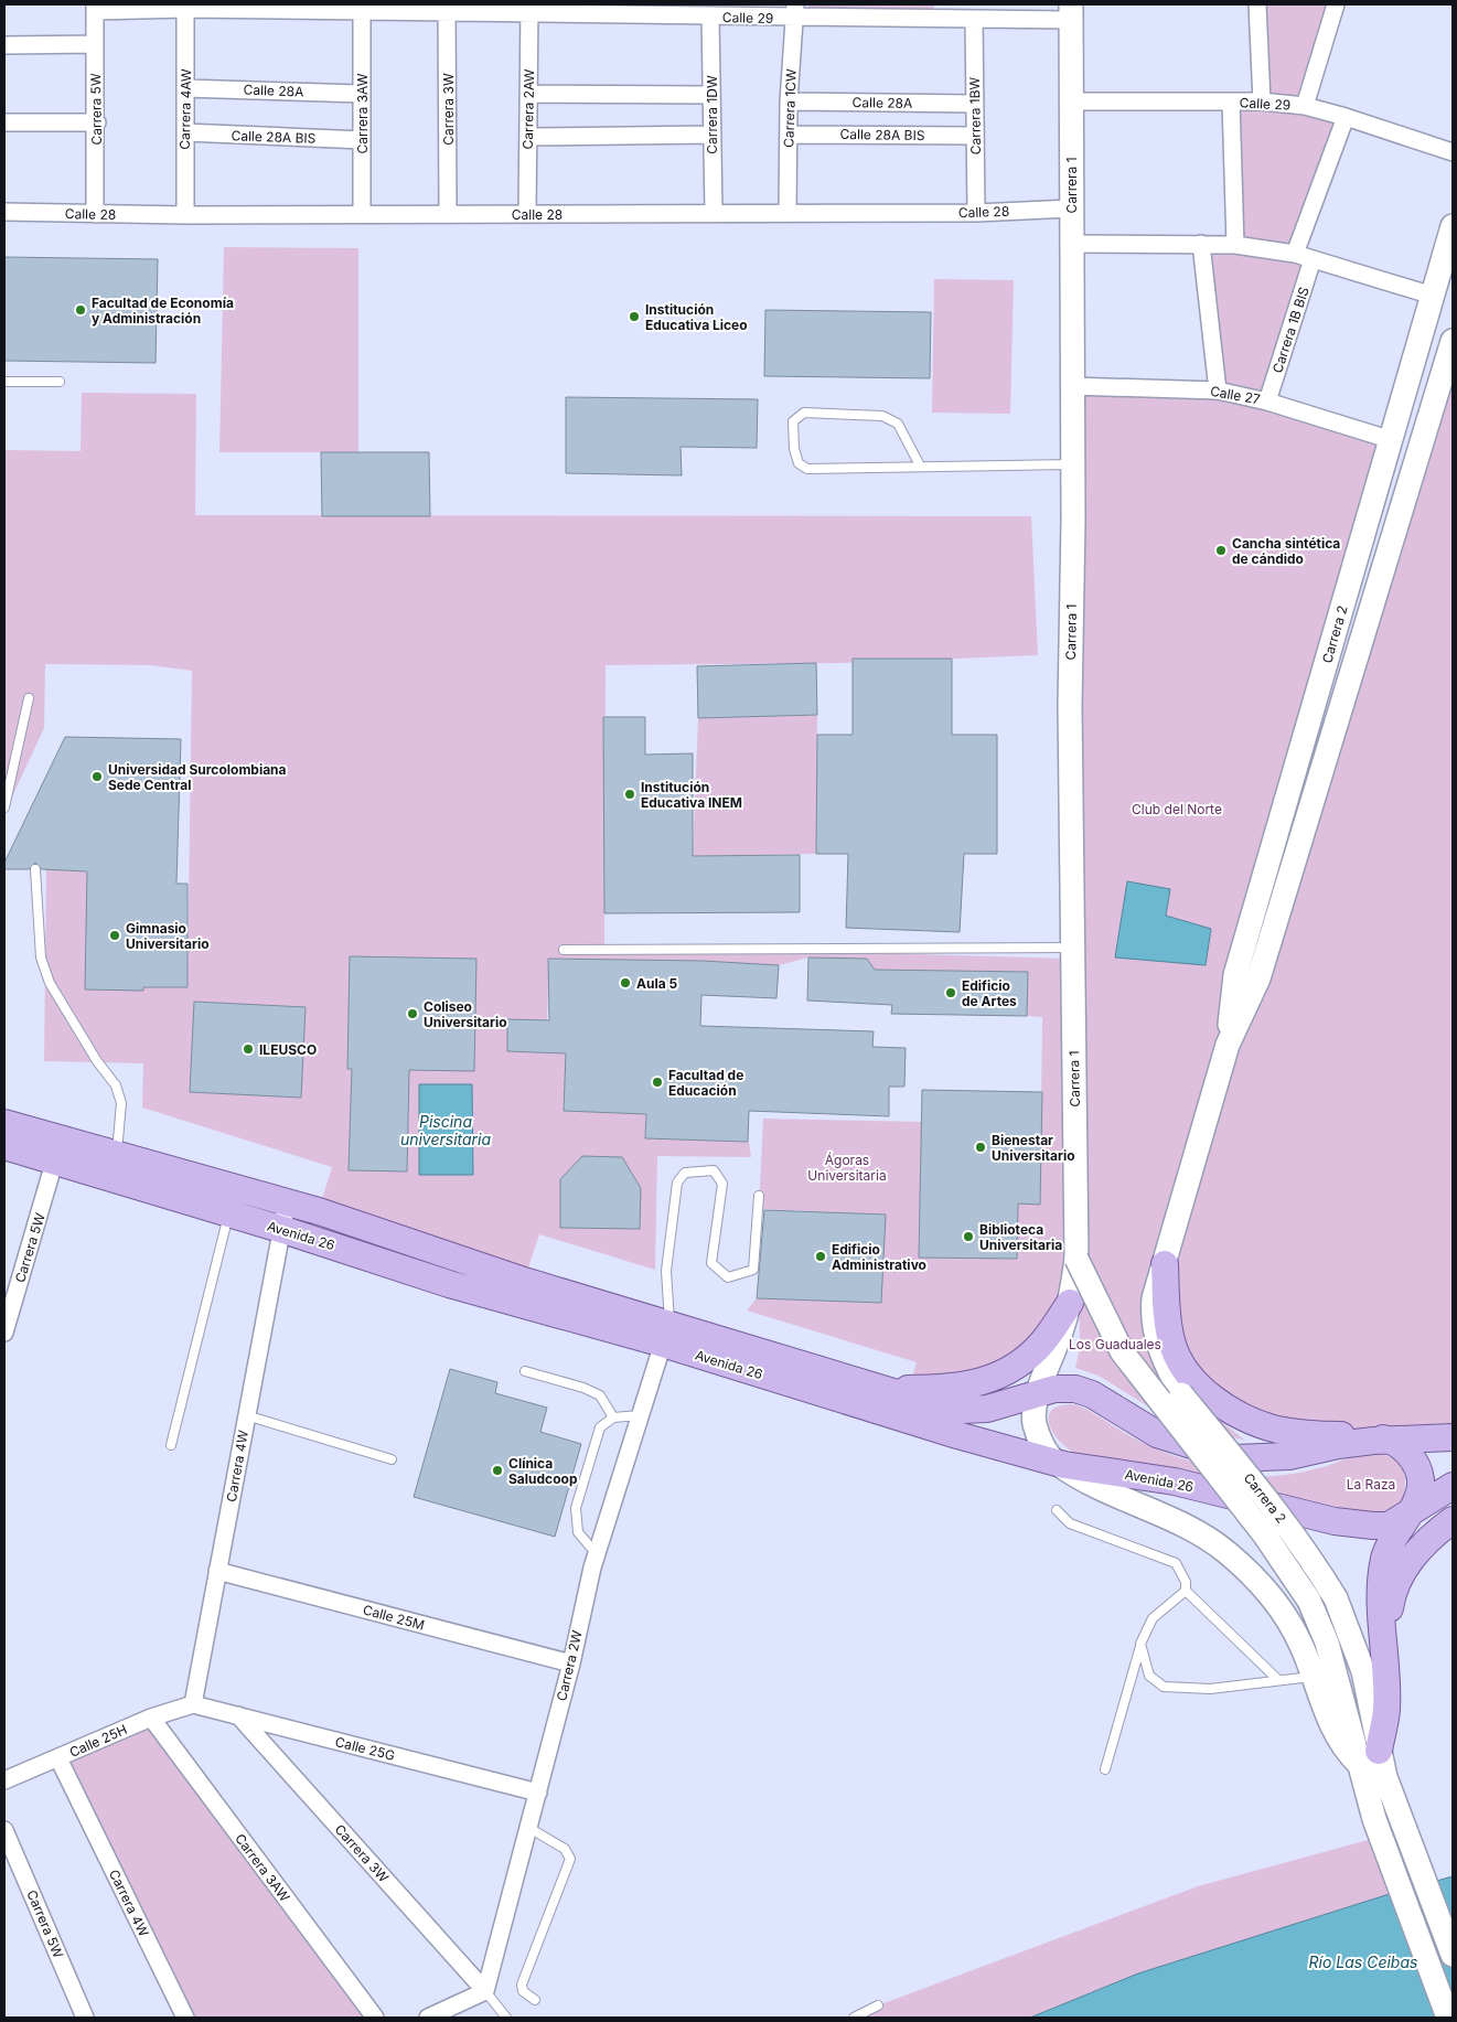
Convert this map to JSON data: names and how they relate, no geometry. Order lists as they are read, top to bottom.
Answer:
{
  "streets": {
    "main road": ["Carrera 1", "Carrera 2", "Avenida 26"],
    "street": [
      "Calle 29",
      "Calle 28A",
      "Carrera 1CW",
      "Carrera 5W",
      "Carrera 4AW",
      "Carrera 3W",
      "Carrera 2AW",
      "Carrera 3AW",
      "Carrera 1DW",
      "Carrera 1BW",
      "Calle 28A BIS",
      "Calle 28",
      "Carrera 1B BIS",
      "Calle 27",
      "Carrera 4W",
      "Calle 25M",
      "Carrera 2W",
      "Calle 25H",
      "Calle 25G"
    ]
  },
  "crossings": [
    ["Calle 29", "Carrera 1CW"],
    ["Calle 29", "Carrera 5W"],
    ["Calle 29", "Carrera 4AW"],
    ["Calle 29", "Carrera 3W"],
    ["Calle 29", "Carrera 2AW"],
    ["Calle 29", "Carrera 3AW"],
    ["Calle 29", "Carrera 1DW"],
    ["Calle 29", "Carrera 1BW"],
    ["Calle 29", "Carrera 1"],
    ["Calle 28A", "Carrera 1CW"],
    ["Calle 28A", "Carrera 4AW"],
    ["Calle 28A", "Carrera 3AW"],
    ["Calle 28A", "Carrera 1BW"],
    ["Carrera 1CW", "Calle 28A BIS"],
    ["Carrera 1CW", "Calle 28"],
    ["Carrera 5W", "Calle 28"],
    ["Carrera 5W", "Avenida 26"],
    ["Carrera 4AW", "Calle 28A BIS"],
    ["Carrera 4AW", "Calle 28"],
    ["Carrera 3W", "Calle 28"],
    ["Carrera 3W", "Carrera 2W"],
    ["Carrera 3W", "Calle 25G"],
    ["Carrera 2AW", "Calle 28"],
    ["Carrera 3AW", "Calle 28A BIS"],
    ["Carrera 3AW", "Calle 28"],
    ["Carrera 3AW", "Calle 25H"],
    ["Carrera 1DW", "Calle 28"],
    ["Carrera 1BW", "Calle 28A BIS"],
    ["Carrera 1BW", "Calle 28"],
    ["Carrera 1", "Calle 28"],
    ["Carrera 1", "Calle 27"],
    ["Carrera 1", "Carrera 2"],
    ["Carrera 1", "Avenida 26"],
    ["Carrera 1B BIS", "Calle 27"],
    ["Calle 27", "Carrera 2"],
    ["Avenida 26", "Carrera 4W"],
    ["Avenida 26", "Carrera 2W"],
    ["Carrera 4W", "Calle 25M"],
    ["Carrera 4W", "Calle 25H"],
    ["Carrera 4W", "Calle 25G"],
    ["Calle 25M", "Carrera 2W"],
    ["Carrera 2W", "Calle 25G"],
    ["Calle 25H", "Calle 25G"]
  ],
  "water": ["Piscina universitaria", "Río Las Ceibas"],
  "parks": [
    "Club del Norte",
    "Ágoras Universitaria",
    "Los Guaduales",
    "La Raza"
  ],
  "places": [
    "Facultad de Economía y Administración",
    "Institución Educativa Liceo",
    "Cancha sintética de cándido",
    "Universidad Surcolombiana Sede Central",
    "Institución Educativa INEM",
    "Gimnasio Universitario",
    "Aula 5",
    "Edificio de Artes",
    "Coliseo Universitario",
    "ILEUSCO",
    "Facultad de Educación",
    "Bienestar Universitario",
    "Biblioteca Universitaria",
    "Edificio Administrativo",
    "Clínica Saludcoop"
  ]
}
